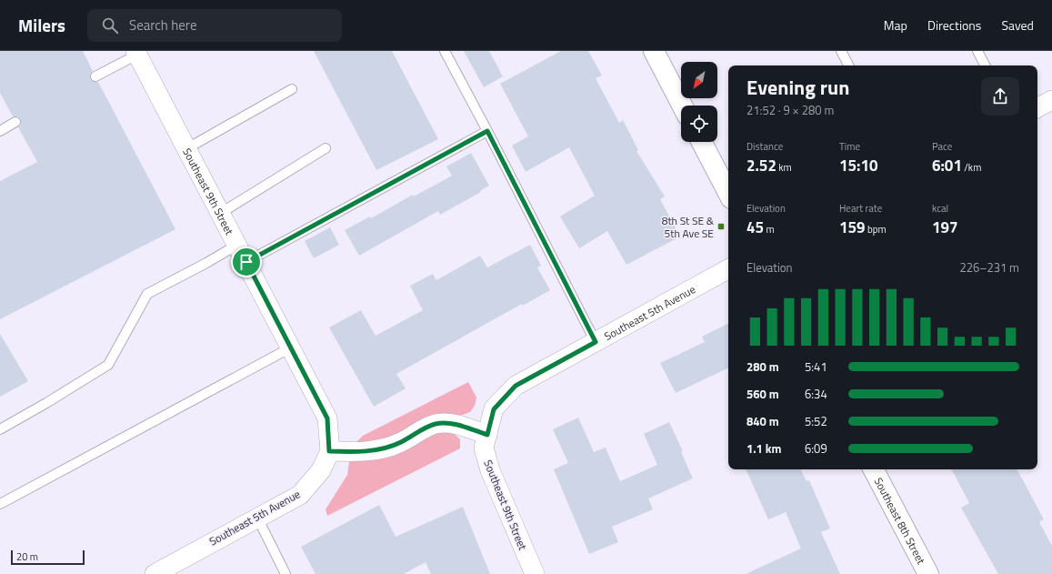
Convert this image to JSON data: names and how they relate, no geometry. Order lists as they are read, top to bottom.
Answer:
{
  "streets": {
    "street": ["Southeast 9th Street", "Southeast 5th Avenue", "Southeast 8th Street"]
  },
  "crossings": [
    ["Southeast 9th Street", "Southeast 5th Avenue"]
  ],
  "places": {
    "transit": ["8th St SE & 5th Ave SE"]
  },
  "scale_bar": "20 m",
  "north": "bottom left",
  "page": {
    "header": "Milers",
    "search": "Search here",
    "nav": ["Map", "Directions", "Saved"],
    "heading": ["Evening run", "21:52 · 9 × 280 m"],
    "stats": [
      ["Distance", "2.52 km"],
      ["Time", "15:10"],
      ["Pace", "6:01 /km"],
      ["Elevation", "45 m"],
      ["Heart rate", "159 bpm"],
      ["kcal", "197"]
    ],
    "chart": ["Elevation", "226–231 m"],
    "list": [
      {
        "name": "280 m",
        "note": "5:41"
      },
      {
        "name": "560 m",
        "note": "6:34"
      },
      {
        "name": "840 m",
        "note": "5:52"
      },
      {
        "name": "1.1 km",
        "note": "6:09"
      }
    ],
    "scale": "20 m"
  }
}
